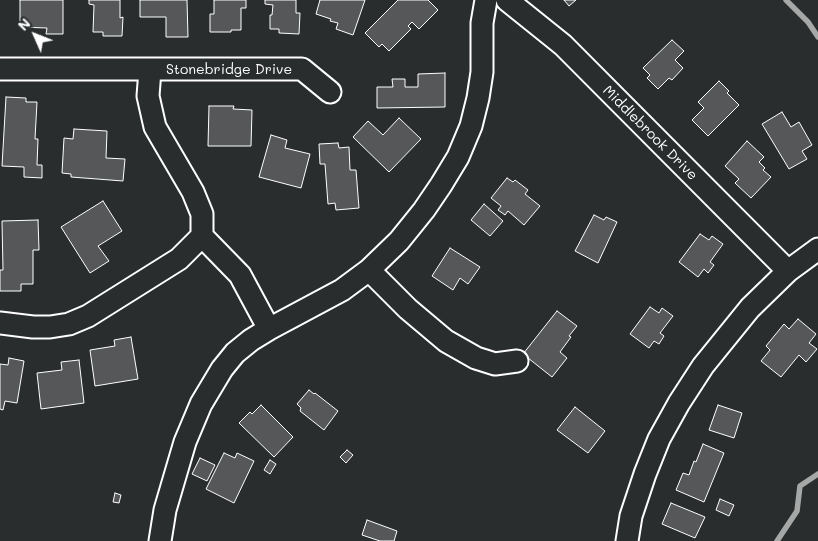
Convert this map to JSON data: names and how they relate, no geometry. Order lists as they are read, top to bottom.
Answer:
{
  "streets": {
    "street": ["Stonebridge Drive", "Middlebrook Drive"]
  },
  "north": "top left"
}
